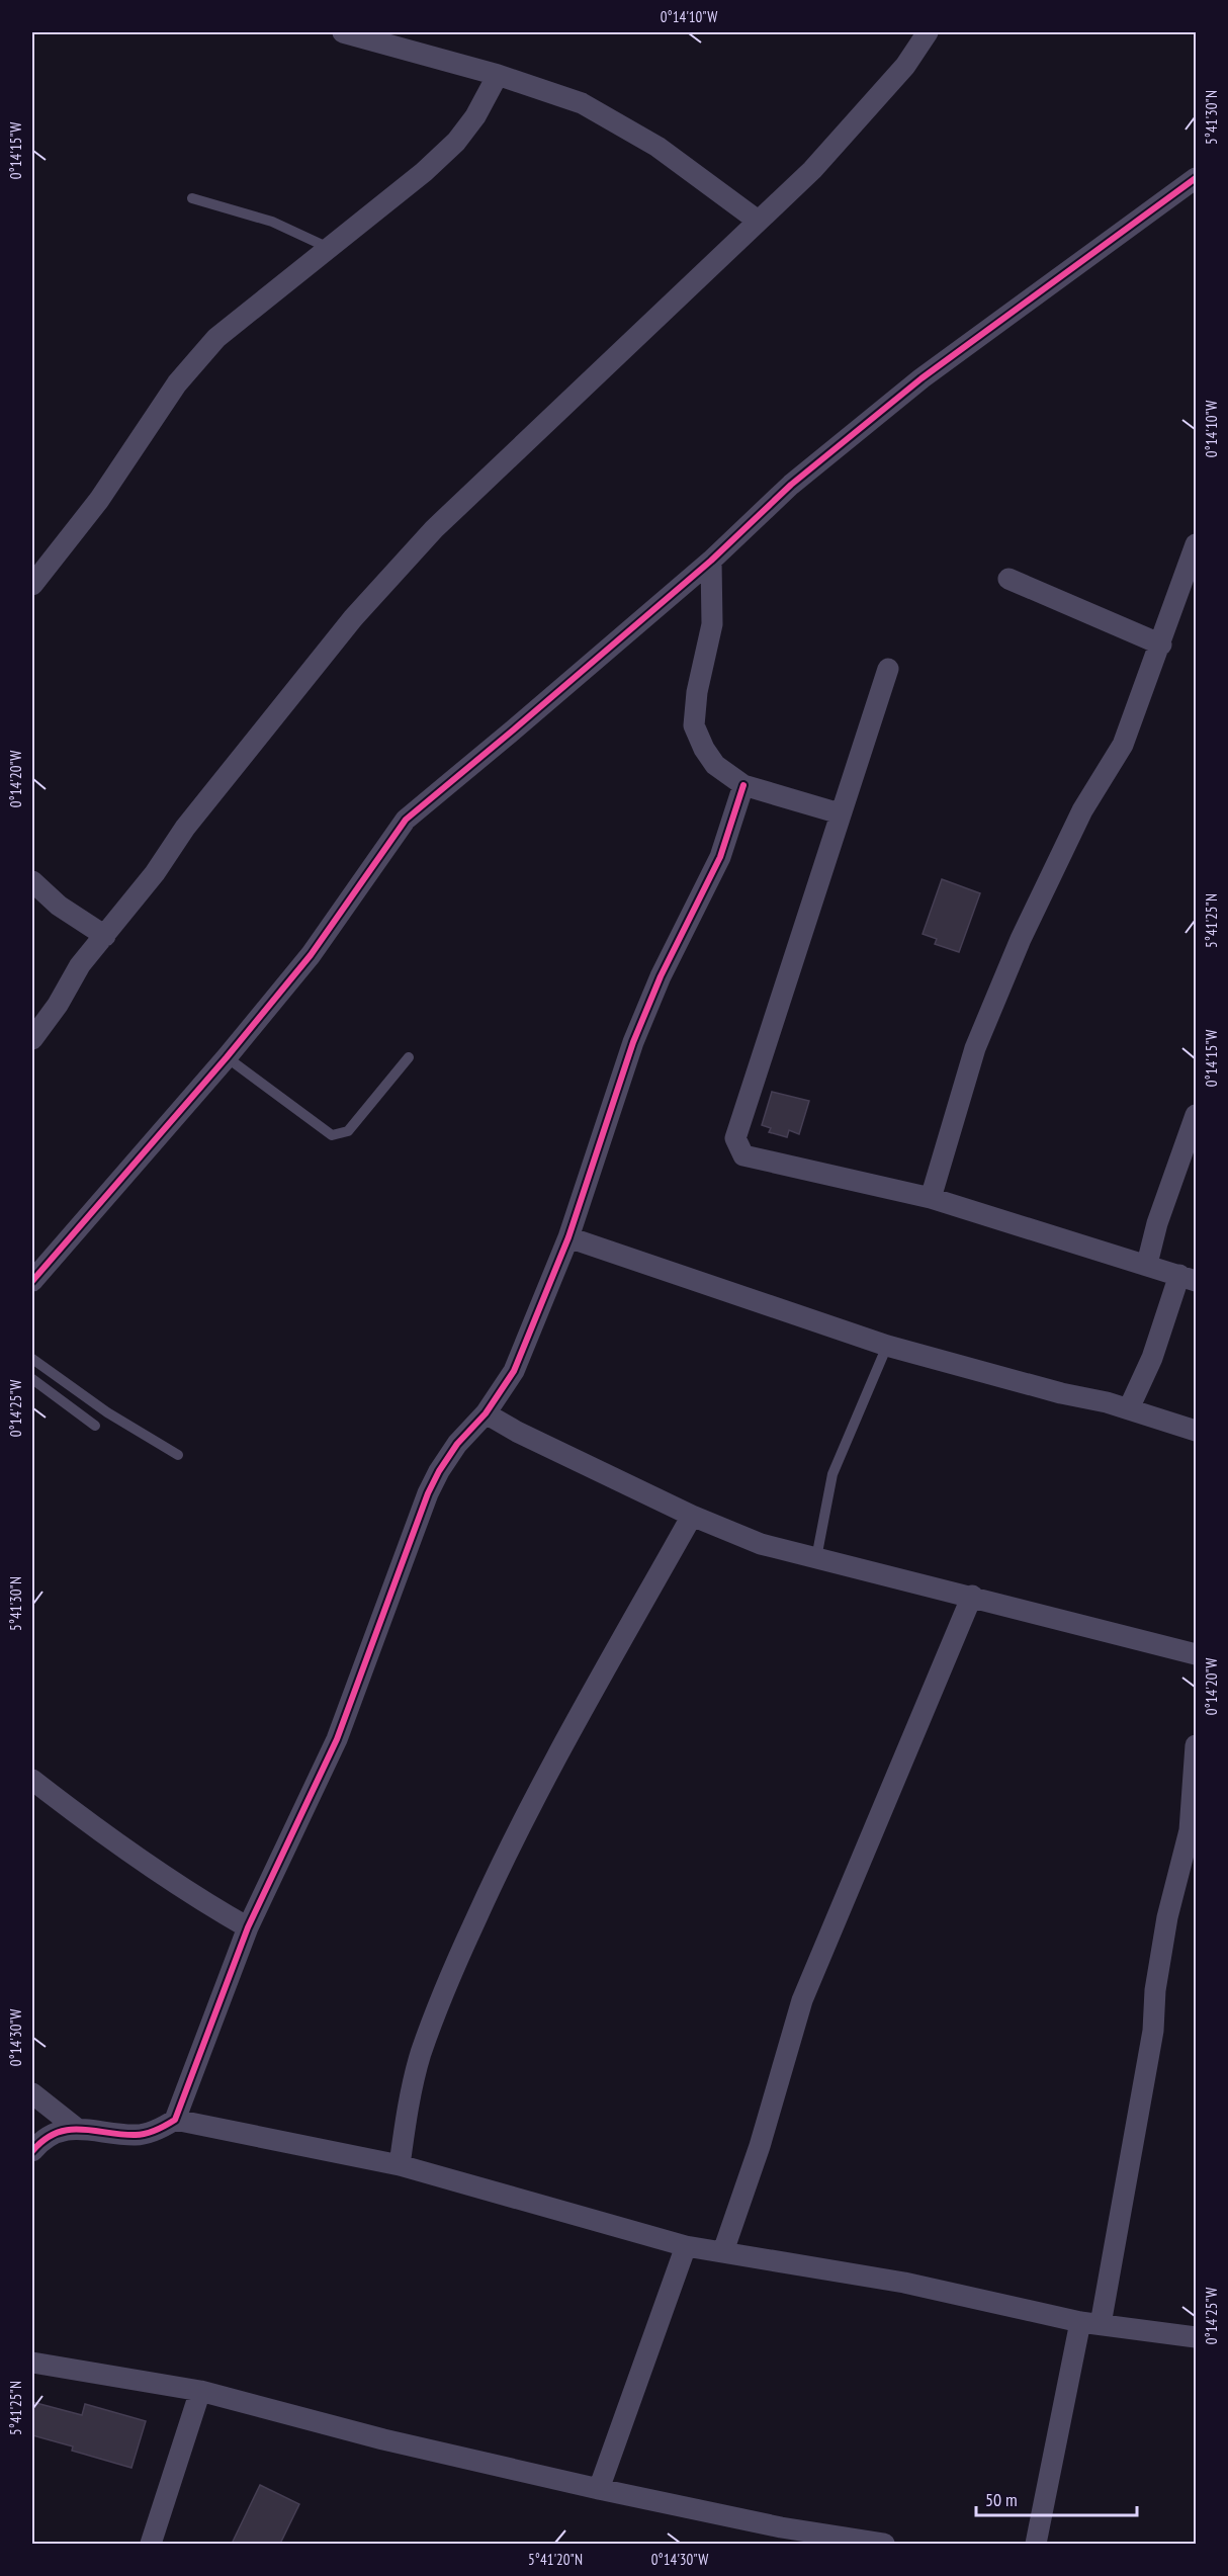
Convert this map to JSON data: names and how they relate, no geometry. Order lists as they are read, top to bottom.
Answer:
{
  "scale_bar": "50 m",
  "coordinates": [
    "0°14'10\"W",
    "5°41'30\"N",
    "0°14'15\"W",
    "0°14'20\"W",
    "5°41'25\"N",
    "0°14'25\"W",
    "0°14'30\"W",
    "5°41'20\"N"
  ]
}
